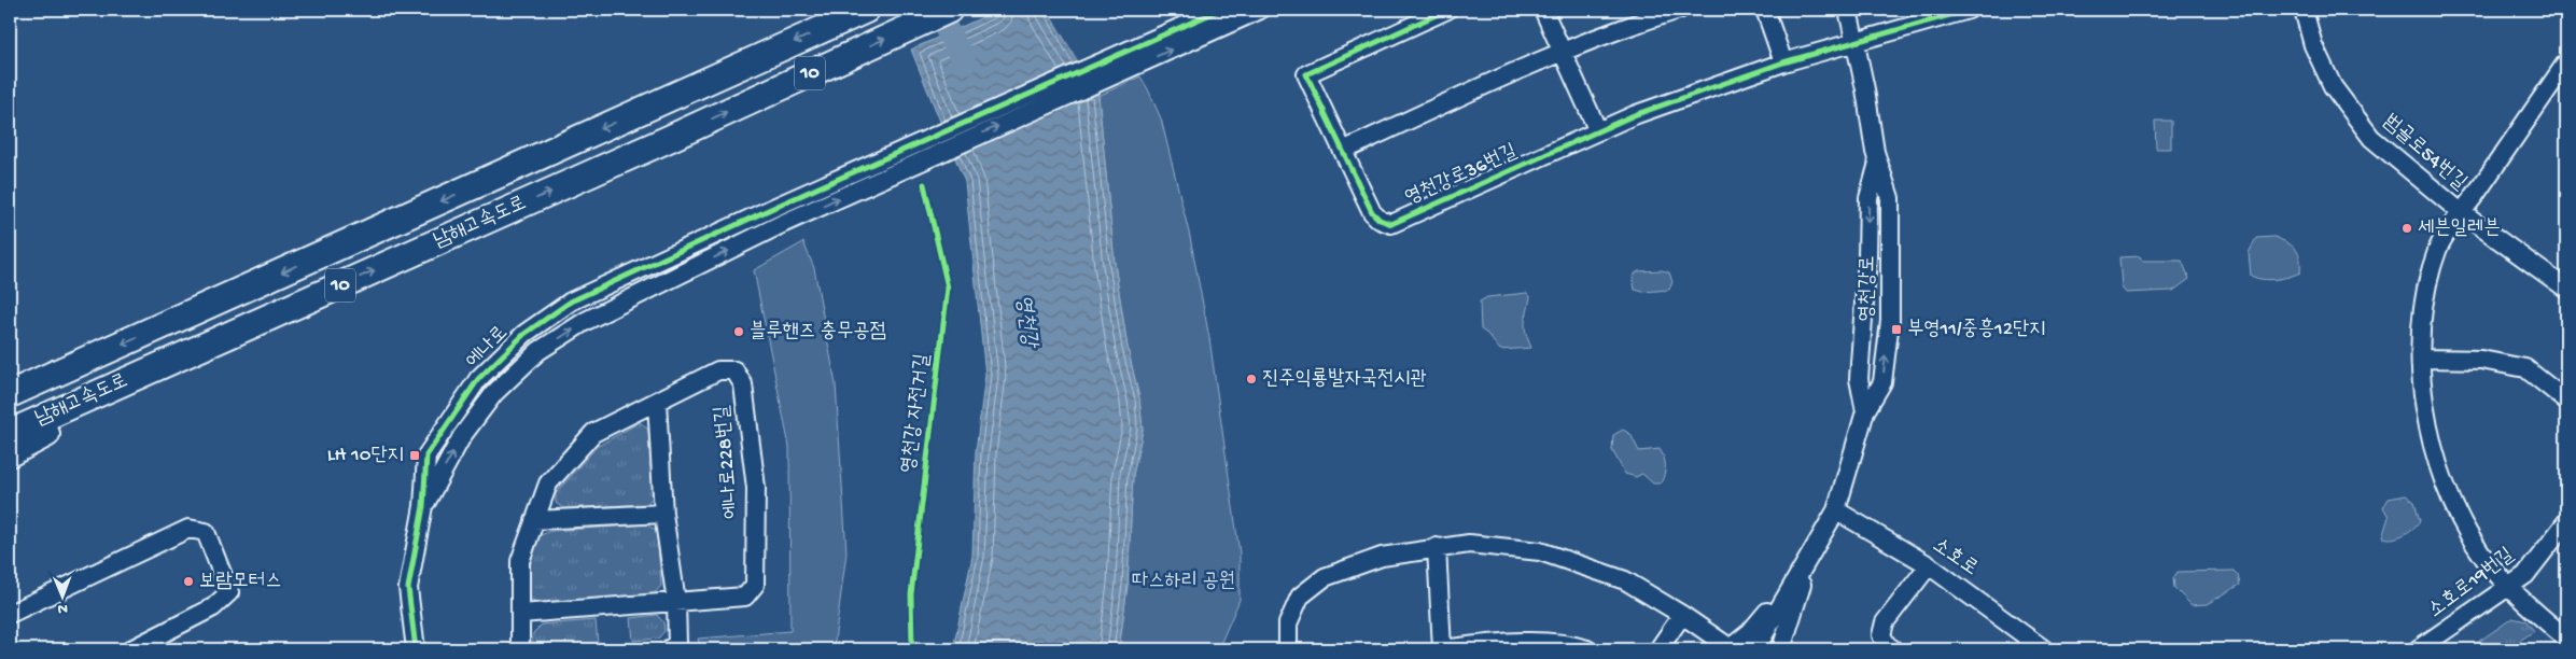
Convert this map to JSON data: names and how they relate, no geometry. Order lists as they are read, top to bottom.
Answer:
{
  "streets": {
    "highway": ["10", "남해고속도로"],
    "street": [
      "범골로54번길",
      "영천강로36번길",
      "영천강로",
      "에나로",
      "에나로228번길",
      "소호로",
      "소호로19번길"
    ],
    "cycle path": ["영천강 자전거길"]
  },
  "crossings": [
    ["영천강로36번길", "영천강로"],
    ["영천강로", "소호로"]
  ],
  "water": ["영천강"],
  "parks": ["따스하리 공원"],
  "places": {
    "other": [
      "세븐일레븐",
      "블루핸즈 충무공점",
      "진주익룡발자국전시관",
      "보람모터스"
    ],
    "transit": ["부영11/중흥12단지", "LH 10단지"]
  },
  "north": "bottom"
}
